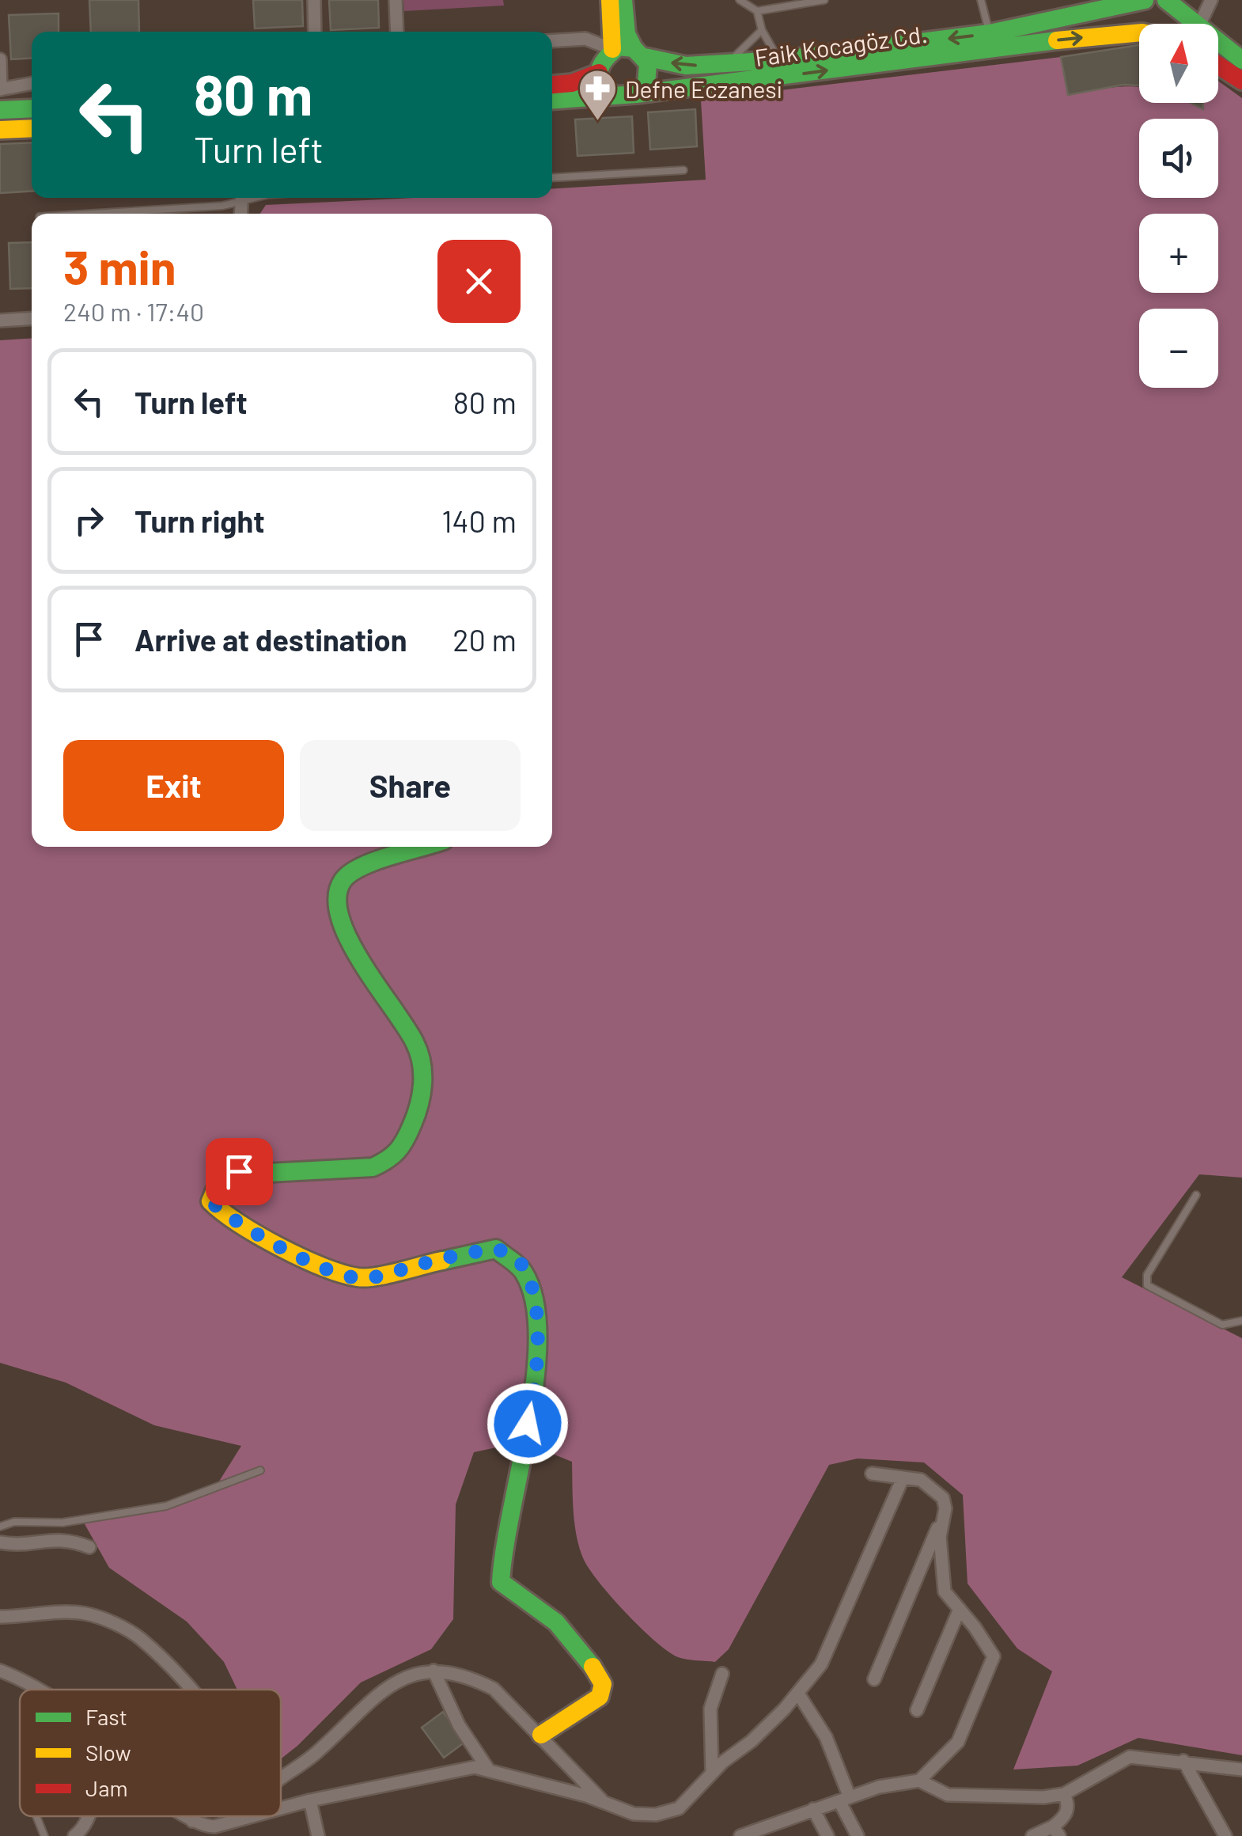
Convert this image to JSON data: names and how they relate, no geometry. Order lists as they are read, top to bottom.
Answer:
{
  "streets": {
    "street": ["Faik Kocagöz Cd."]
  },
  "places": {
    "pharmacy": ["Defne Eczanesi"]
  },
  "legend": ["Fast", "Slow", "Jam"],
  "north": "top",
  "page": {
    "map_buttons": ["+", "−"],
    "turn": ["80 m", "Turn left"],
    "heading": ["3 min", "240 m · 17:40"],
    "list": [
      {
        "name": "Turn left",
        "value": "80 m"
      },
      {
        "name": "Turn right",
        "value": "140 m"
      },
      {
        "name": "Arrive at destination",
        "value": "20 m"
      }
    ],
    "buttons": ["Exit", "Share"]
  }
}
